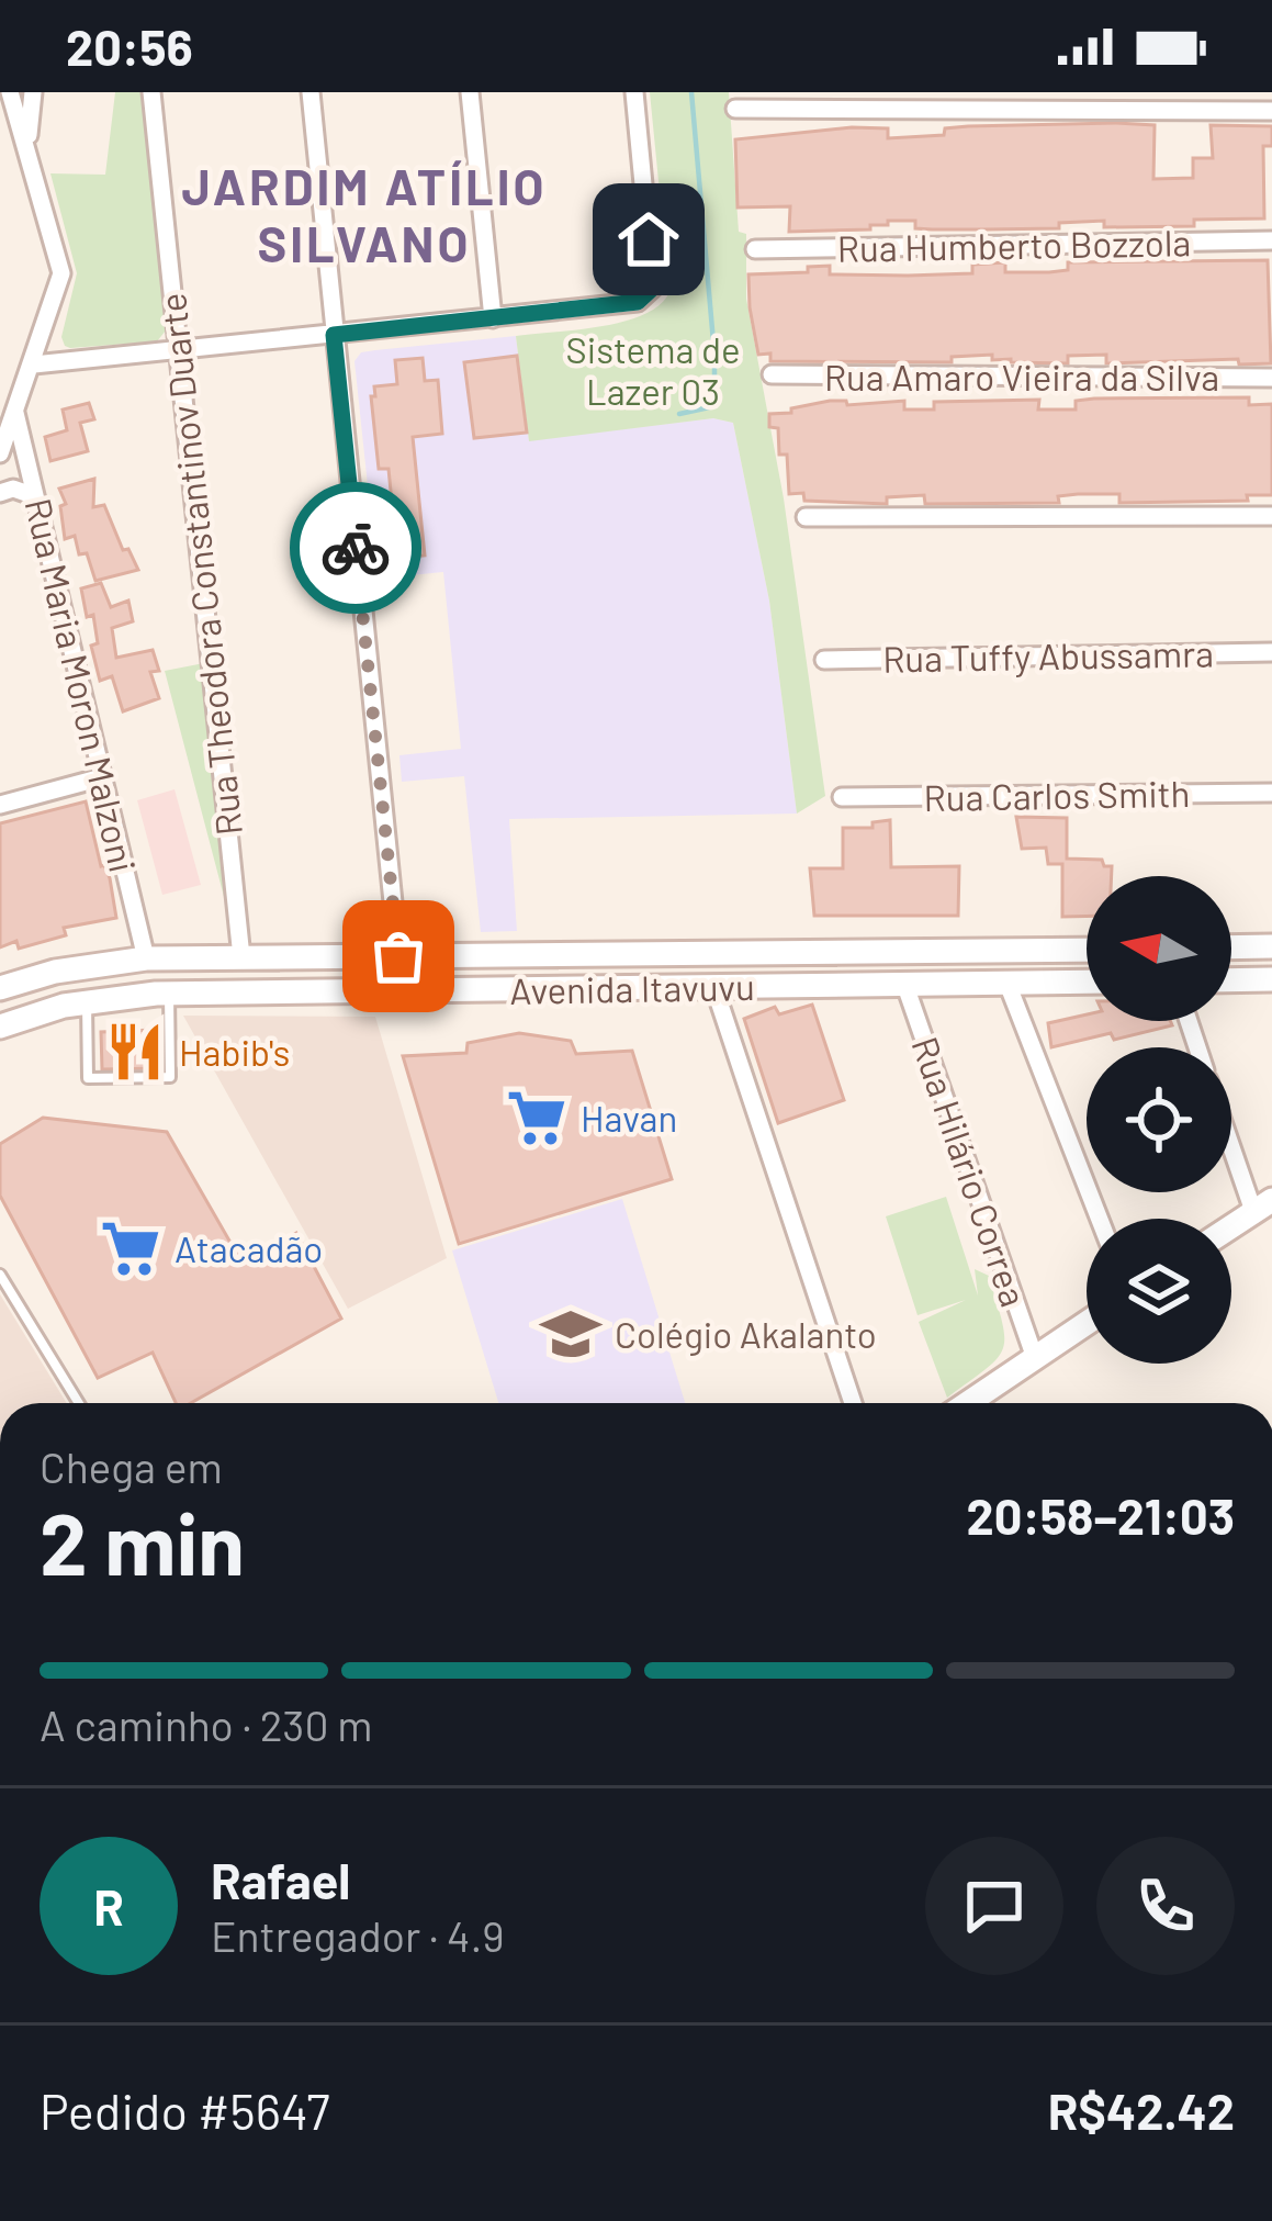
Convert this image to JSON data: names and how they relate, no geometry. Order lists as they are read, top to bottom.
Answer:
{
  "streets": {
    "main road": ["Avenida Itavuvu"],
    "street": [
      "Rua Humberto Bozzola",
      "Rua Amaro Vieira da Silva",
      "Rua Theodora Constantinov Duarte",
      "Rua Tuffy Abussamra",
      "Rua Maria Moron Malzoni",
      "Rua Carlos Smith",
      "Rua Hilário Correa"
    ]
  },
  "crossings": [
    ["Rua Theodora Constantinov Duarte", "Avenida Itavuvu"],
    ["Rua Maria Moron Malzoni", "Avenida Itavuvu"],
    ["Avenida Itavuvu", "Rua Hilário Correa"]
  ],
  "districts": ["JARDIM ATÍLIO SILVANO"],
  "parks": ["Sistema de Lazer 03"],
  "places": {
    "restaurant": ["Habib's"],
    "supermarket": ["Havan", "Atacadão"],
    "school or university": ["Colégio Akalanto"]
  },
  "north": "left",
  "page": {
    "status": "20:56",
    "heading": ["2 min", "Chega em", "20:58–21:03"],
    "panel": [
      "Rafael",
      "Entregador · 4.9",
      "Pedido #5647",
      "R$42.42"
    ],
    "bar": "A caminho · 230 m",
    "round": "R"
  }
}
